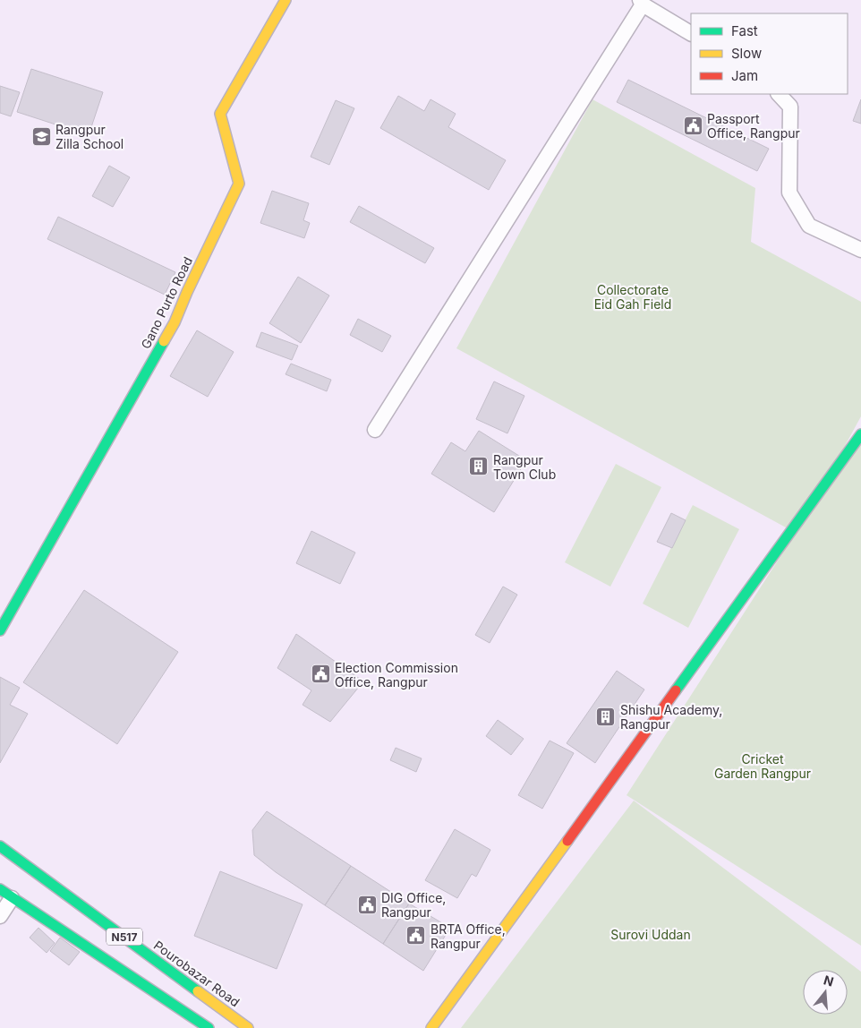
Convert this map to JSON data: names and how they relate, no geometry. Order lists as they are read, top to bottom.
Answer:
{
  "streets": {
    "main road": ["Gano Purto Road", "N517", "Pourobazar Road"]
  },
  "parks": ["Collectorate Eid Gah Field", "Cricket Garden Rangpur", "Surovi Uddan"],
  "places": {
    "public building": [
      "Passport Office, Rangpur",
      "Election Commission Office, Rangpur",
      "DIG Office, Rangpur",
      "BRTA Office, Rangpur"
    ],
    "school or university": ["Rangpur Zilla School"],
    "building": ["Rangpur Town Club", "Shishu Academy, Rangpur"]
  },
  "legend": ["Fast", "Slow", "Jam"],
  "north": "top"
}
